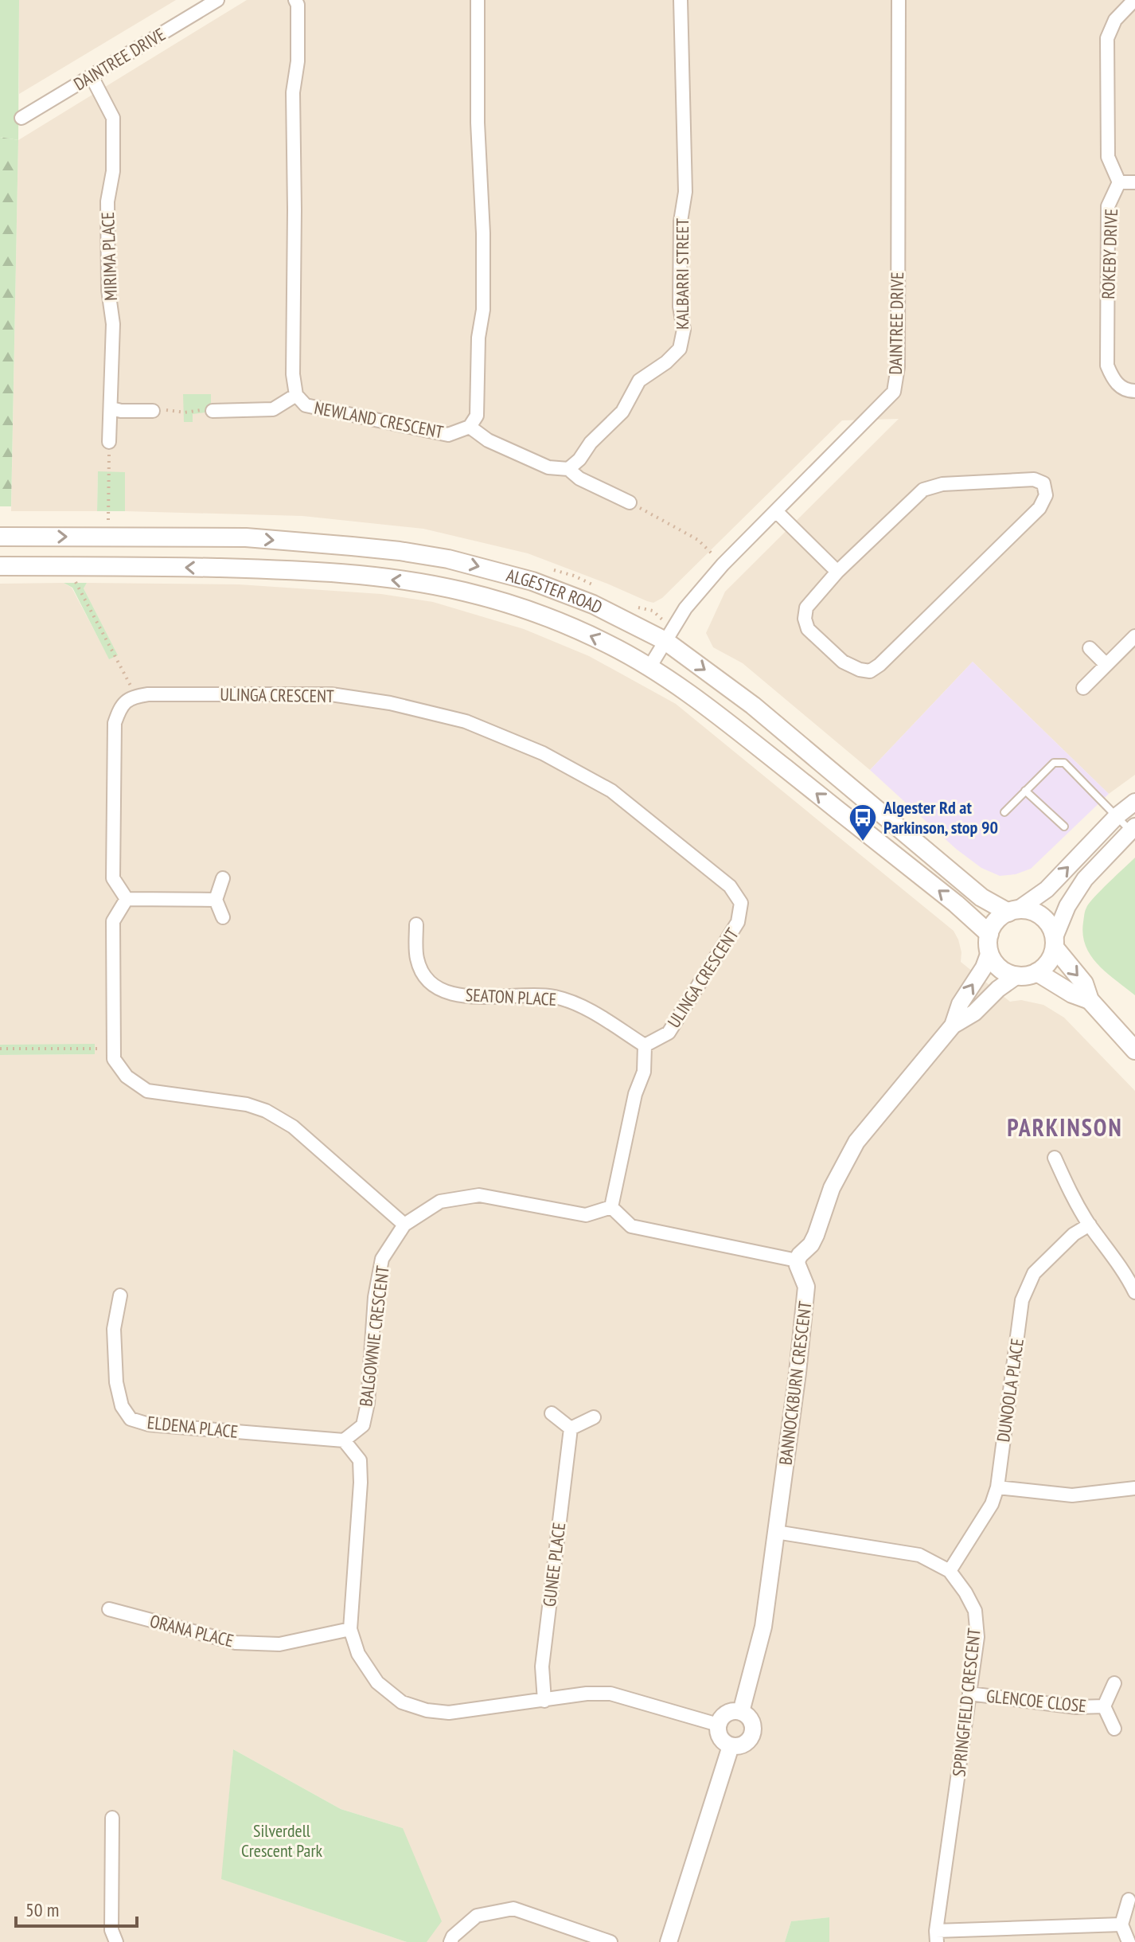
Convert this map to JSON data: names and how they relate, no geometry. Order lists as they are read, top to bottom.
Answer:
{
  "streets": {
    "main road": ["ALGESTER ROAD"],
    "street": [
      "DAINTREE DRIVE",
      "ROKEBY DRIVE",
      "MIRIMA PLACE",
      "KALBARRI STREET",
      "NEWLAND CRESCENT",
      "ULINGA CRESCENT",
      "SEATON PLACE",
      "BALGOWNIE CRESCENT",
      "BANNOCKBURN CRESCENT",
      "DUNOOLA PLACE",
      "ELDENA PLACE",
      "GUNEE PLACE",
      "ORANA PLACE",
      "GLENCOE CLOSE",
      "SPRINGFIELD CRESCENT"
    ]
  },
  "crossings": [
    ["DAINTREE DRIVE", "MIRIMA PLACE"],
    ["DAINTREE DRIVE", "ALGESTER ROAD"],
    ["ULINGA CRESCENT", "SEATON PLACE"],
    ["BALGOWNIE CRESCENT", "ELDENA PLACE"],
    ["BANNOCKBURN CRESCENT", "SPRINGFIELD CRESCENT"],
    ["DUNOOLA PLACE", "SPRINGFIELD CRESCENT"],
    ["GLENCOE CLOSE", "SPRINGFIELD CRESCENT"]
  ],
  "districts": ["PARKINSON"],
  "parks": ["Silverdell Crescent Park"],
  "places": {
    "bus stop": ["Algester Rd at Parkinson, stop 90"]
  },
  "scale_bar": "50 m"
}
